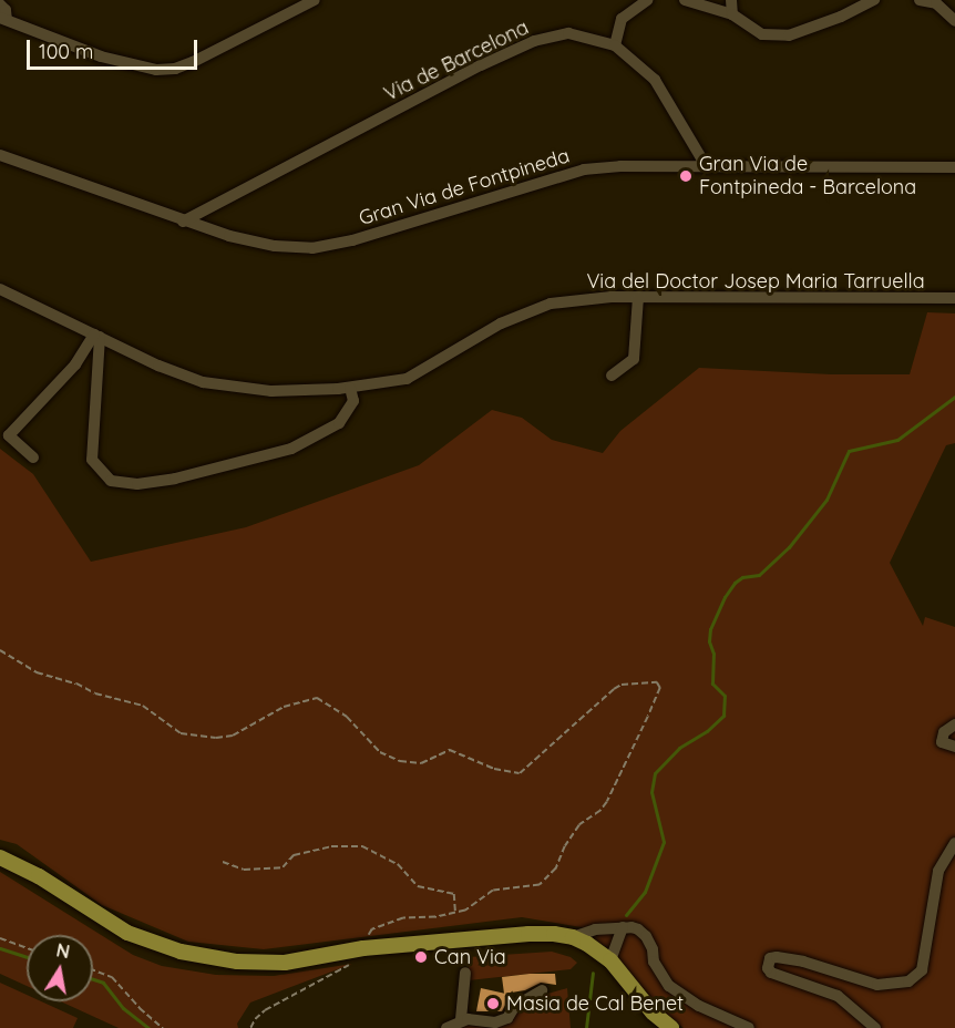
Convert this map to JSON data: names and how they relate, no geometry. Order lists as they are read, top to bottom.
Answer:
{
  "streets": {
    "street": ["Via de Barcelona", "Gran Via de Fontpineda", "Via del Doctor Josep Maria Tarruella"]
  },
  "crossings": [
    ["Via de Barcelona", "Gran Via de Fontpineda"]
  ],
  "places": ["Gran Via de Fontpineda - Barcelona", "Can Via", "Masia de Cal Benet"],
  "scale_bar": "100 m",
  "north": "top"
}
